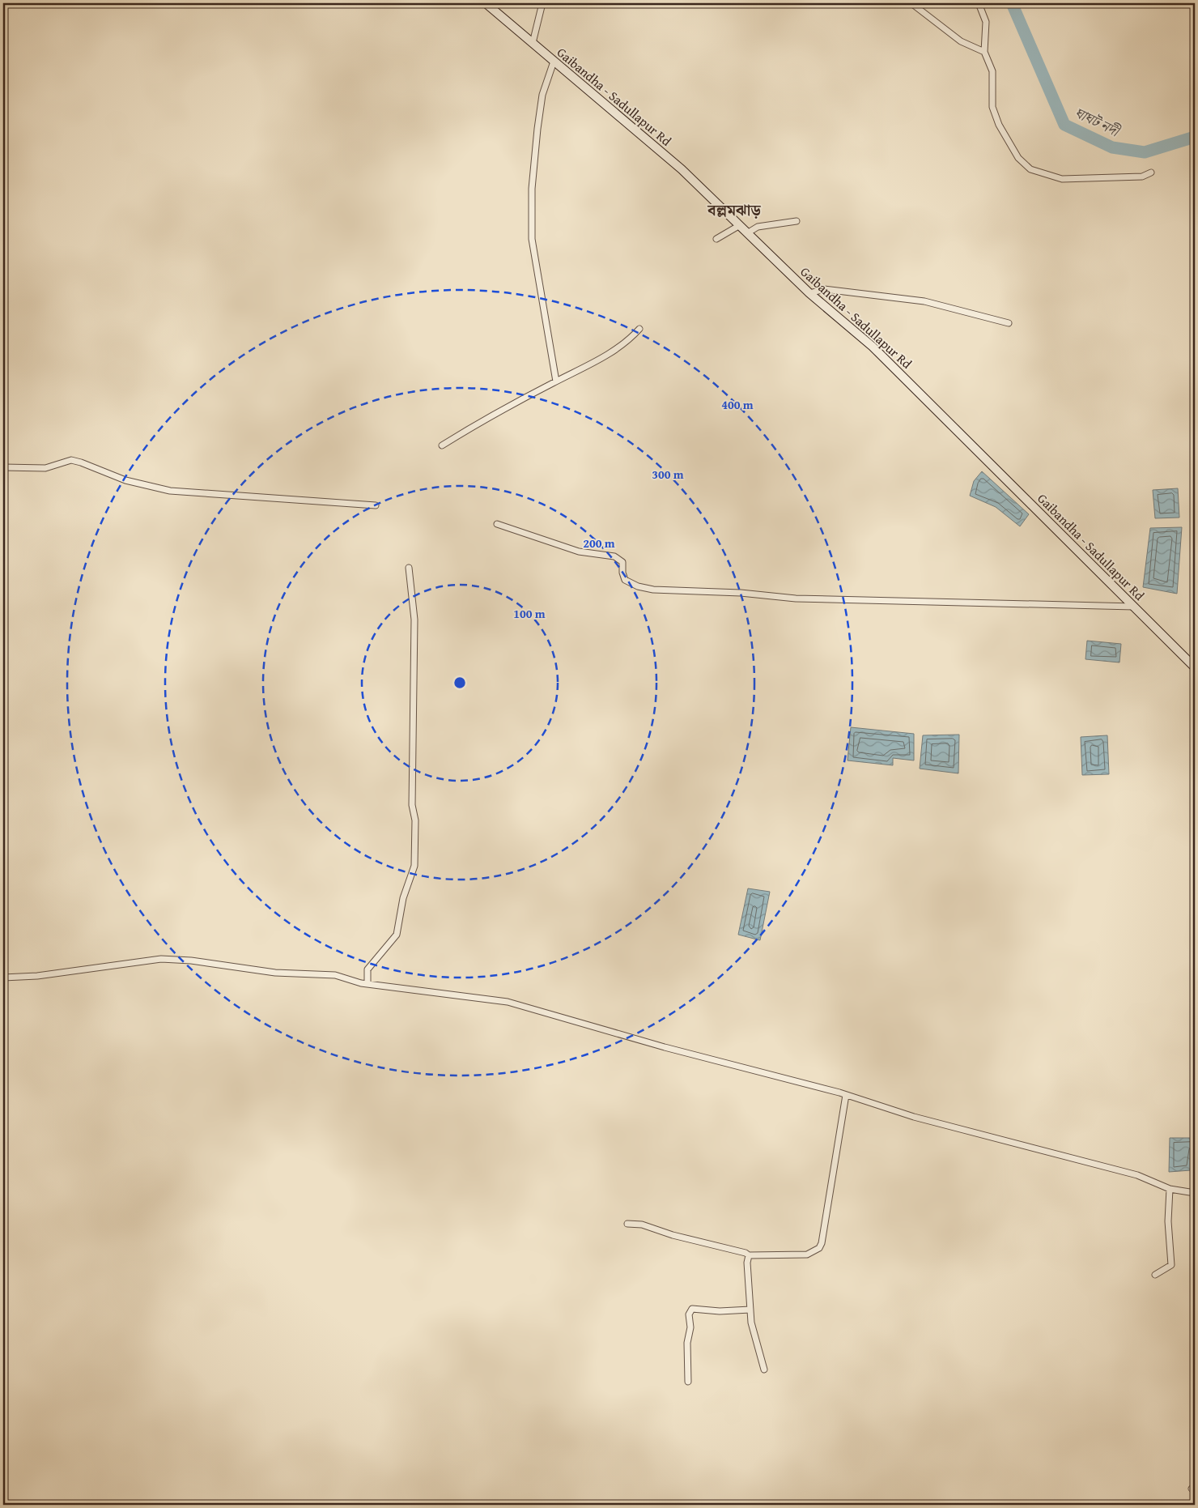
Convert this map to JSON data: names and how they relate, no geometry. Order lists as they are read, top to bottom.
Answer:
{
  "streets": {
    "main road": ["Gaibandha - Sadullapur Rd"]
  },
  "districts": ["বল্লমঝাড়"],
  "water": ["ঘাঘট নদী"],
  "rings": [
    "400 m",
    "300 m",
    "200 m",
    "100 m"
  ]
}
